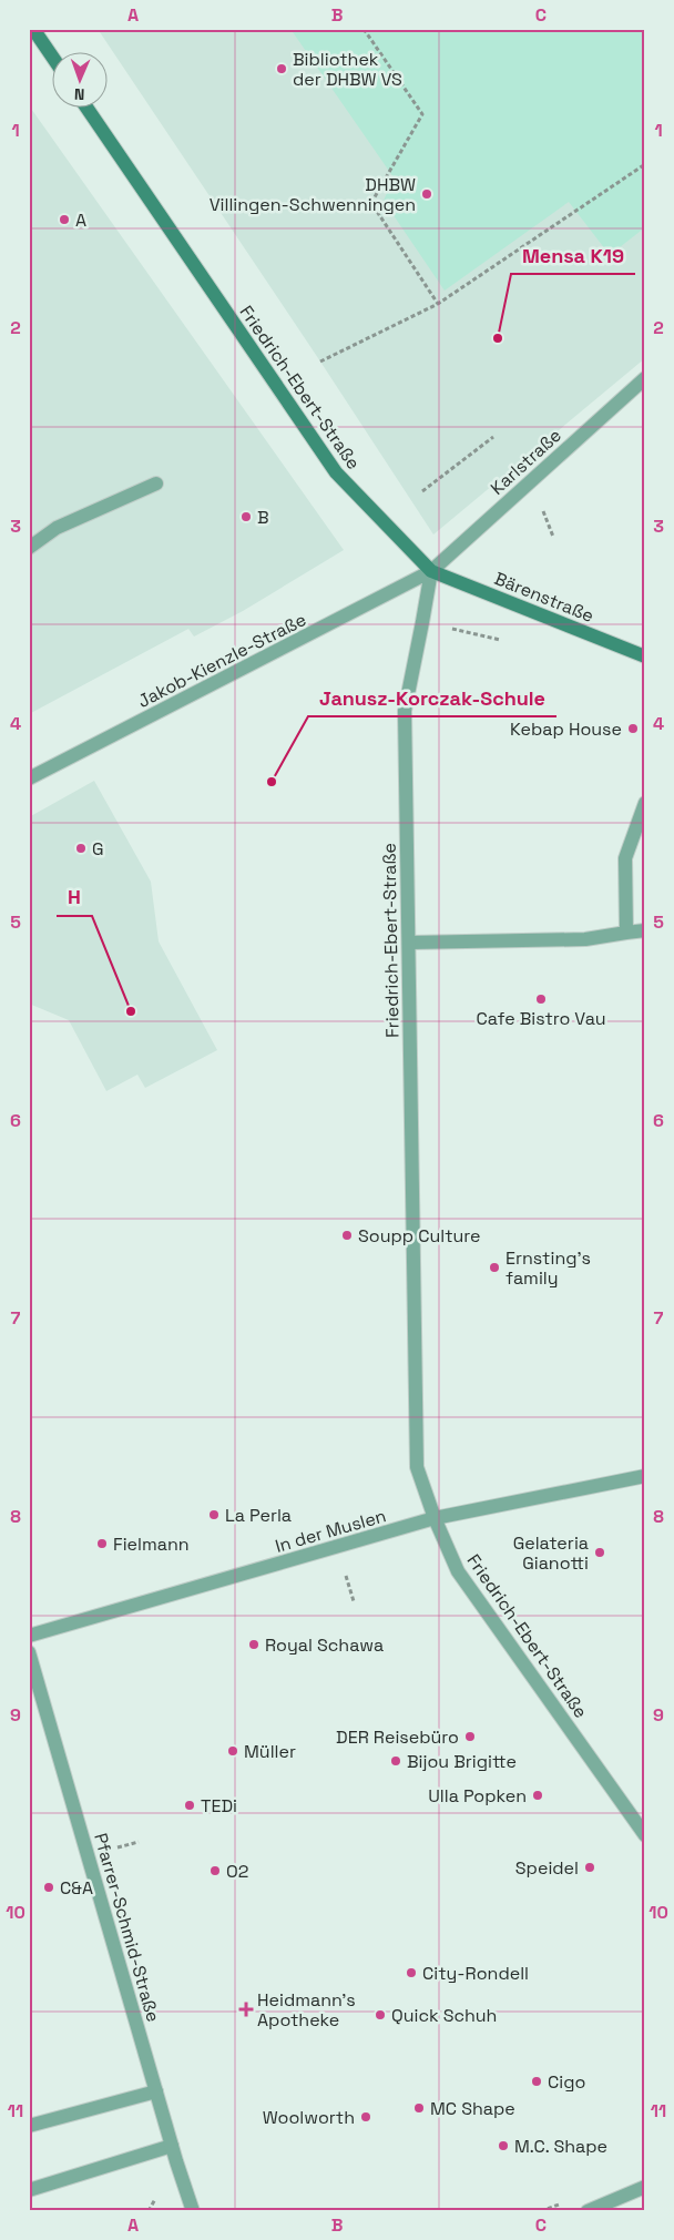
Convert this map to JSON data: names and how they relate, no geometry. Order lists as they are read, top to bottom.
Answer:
{
  "streets": {
    "main road": ["Friedrich-Ebert-Straße", "Bärenstraße"],
    "street": [
      "Karlstraße",
      "Jakob-Kienzle-Straße",
      "In der Muslen",
      "Pfarrer-Schmid-Straße"
    ]
  },
  "crossings": [
    ["Friedrich-Ebert-Straße", "Karlstraße"],
    ["Friedrich-Ebert-Straße", "Bärenstraße"],
    ["Friedrich-Ebert-Straße", "Jakob-Kienzle-Straße"],
    ["Friedrich-Ebert-Straße", "In der Muslen"],
    ["Karlstraße", "Bärenstraße"],
    ["Karlstraße", "Jakob-Kienzle-Straße"],
    ["Bärenstraße", "Jakob-Kienzle-Straße"]
  ],
  "places": {
    "other": [
      "Bibliothek der DHBW VS",
      "DHBW Villingen-Schwenningen",
      "A",
      "Mensa K19",
      "B",
      "Kebap House",
      "Janusz-Korczak-Schule",
      "G",
      "Cafe Bistro Vau",
      "H",
      "Soupp Culture",
      "Ernsting's family",
      "La Perla",
      "Fielmann",
      "Gelateria Gianotti",
      "Royal Schawa",
      "DER Reisebüro",
      "Müller",
      "Bijou Brigitte",
      "Ulla Popken",
      "TEDi",
      "Speidel",
      "O2",
      "C&A",
      "City-Rondell",
      "Quick Schuh",
      "Cigo",
      "MC Shape",
      "Woolworth",
      "M.C. Shape"
    ],
    "health": ["Heidmann's Apotheke"]
  },
  "north": "bottom",
  "grid": {
    "columns": ["A", "B", "C"],
    "rows": [
      "1",
      "2",
      "3",
      "4",
      "5",
      "6",
      "7",
      "8",
      "9",
      "10",
      "11"
    ]
  }
}
